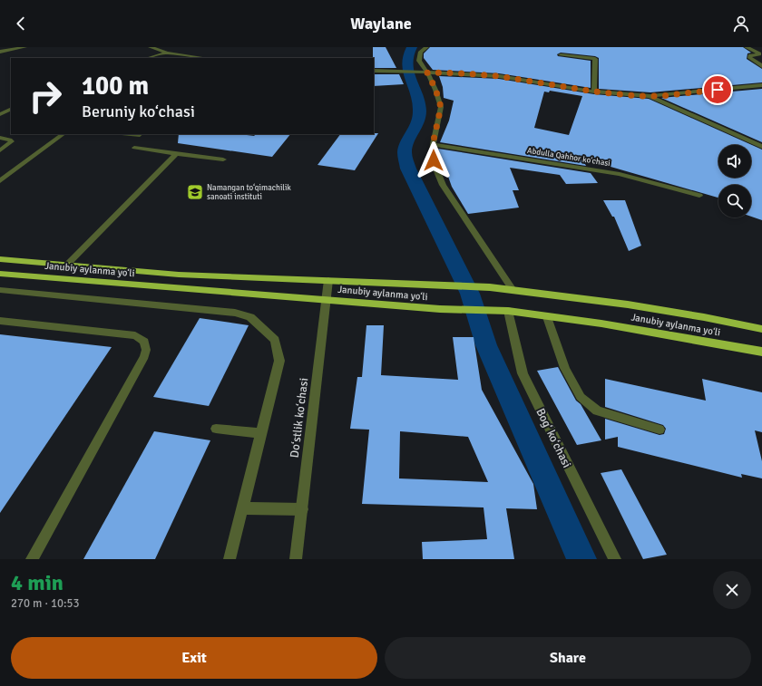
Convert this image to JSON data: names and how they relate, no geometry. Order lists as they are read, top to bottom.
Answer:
{
  "streets": {
    "highway": ["Janubiy aylanma yoʻli"],
    "street": ["Abdulla Qahhor koʻchasi", "Doʻstlik koʻchasi", "Bogʻ koʻchasi"]
  },
  "crossings": [
    ["Janubiy aylanma yoʻli", "Doʻstlik koʻchasi"],
    ["Janubiy aylanma yoʻli", "Bogʻ koʻchasi"]
  ],
  "places": {
    "school or university": ["Namangan to‘qimachilik sanoati instituti"]
  },
  "page": {
    "header": "Waylane",
    "turn": ["100 m", "Beruniy koʻchasi"],
    "heading": ["4 min", "270 m · 10:53"],
    "buttons": ["Exit", "Share"]
  }
}
